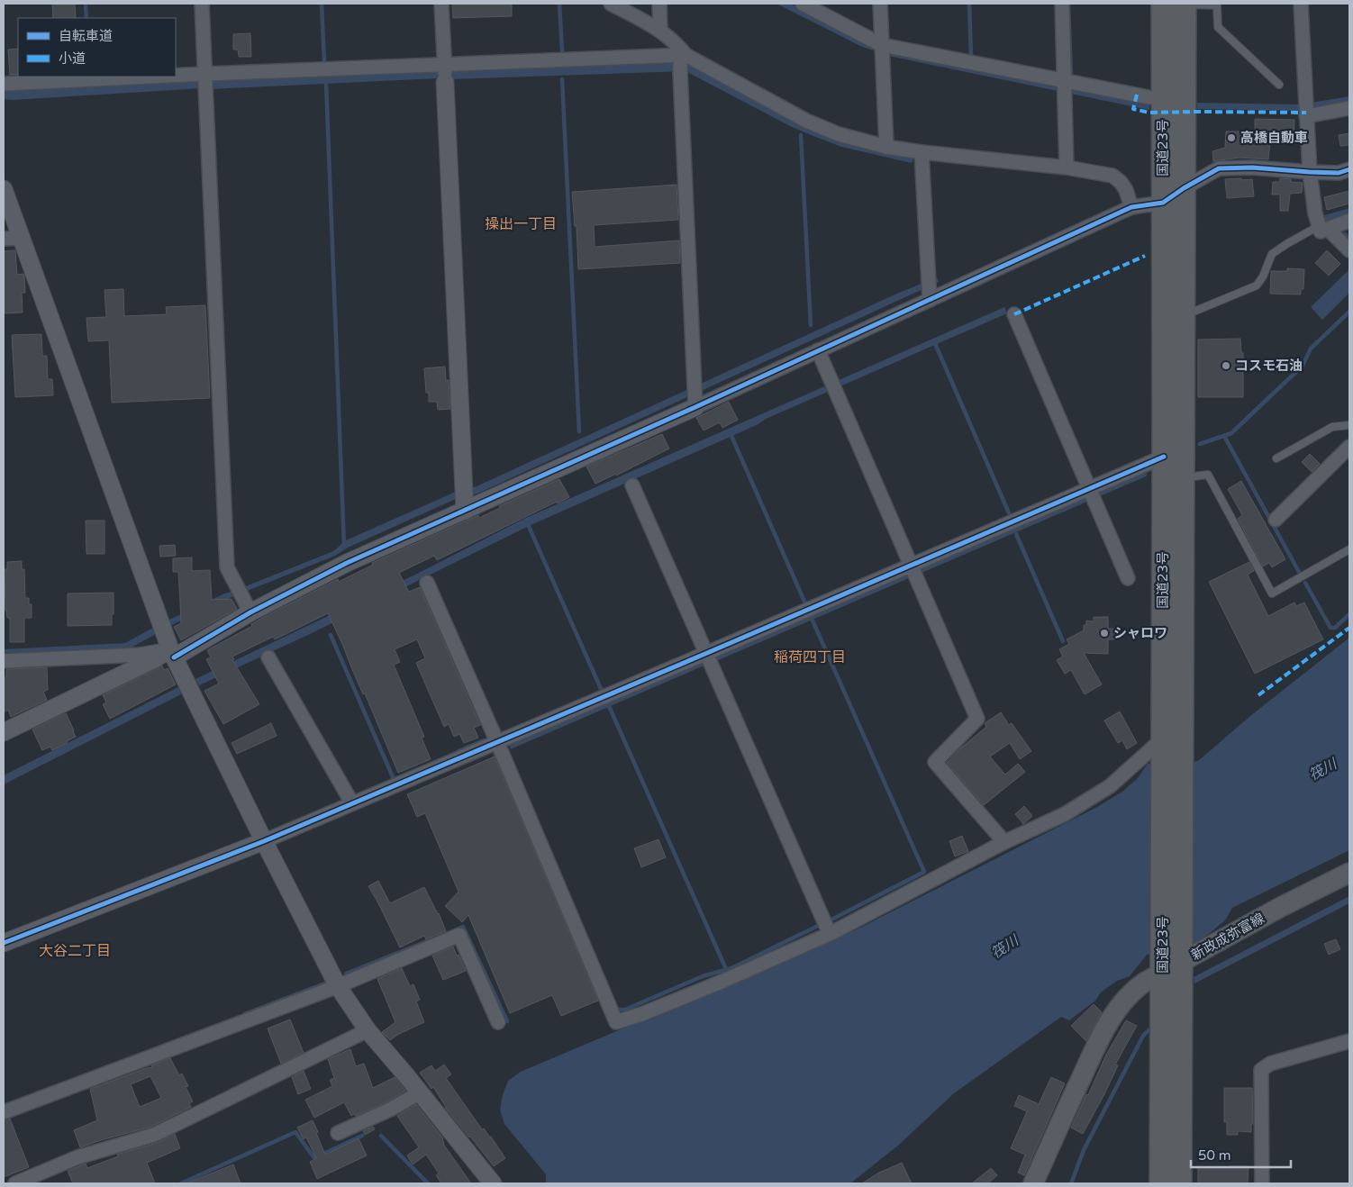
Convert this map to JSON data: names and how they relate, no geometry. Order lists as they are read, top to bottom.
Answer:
{
  "streets": {
    "highway": ["国道23号"],
    "main road": ["新政成弥富線"]
  },
  "crossings": [
    ["国道23号", "新政成弥富線"]
  ],
  "districts": ["操出一丁目", "稲荷四丁目", "大谷二丁目"],
  "water": ["筏川"],
  "places": ["高橋自動車", "コスモ石油", "シャロワ"],
  "legend": ["自転車道", "小道"],
  "scale_bar": "50 m"
}
